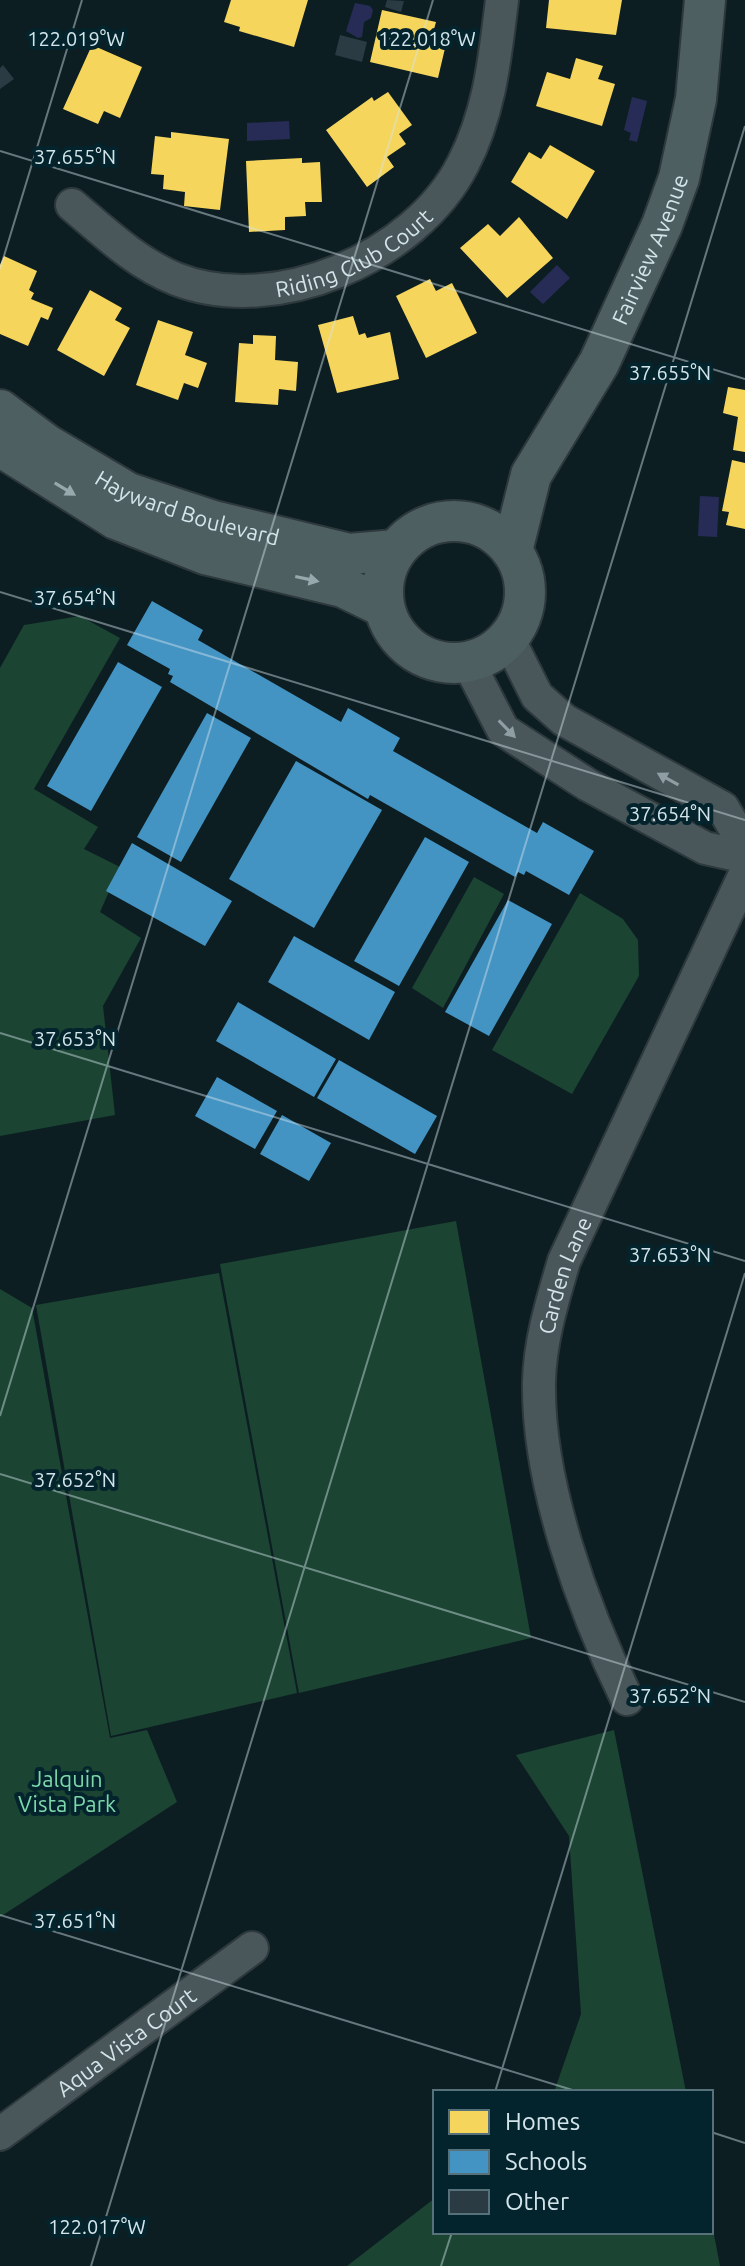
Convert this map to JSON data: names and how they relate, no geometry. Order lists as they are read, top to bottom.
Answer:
{
  "streets": {
    "main road": ["Fairview Avenue", "Hayward Boulevard"],
    "street": ["Riding Club Court", "Carden Lane", "Aqua Vista Court"]
  },
  "crossings": [
    ["Fairview Avenue", "Hayward Boulevard"]
  ],
  "parks": ["Jalquin Vista Park"],
  "legend": ["Homes", "Schools", "Other"],
  "coordinates": [
    "122.019°W",
    "122.018°W",
    "37.655°N",
    "37.654°N",
    "37.653°N",
    "37.652°N",
    "37.651°N",
    "122.017°W"
  ]
}
